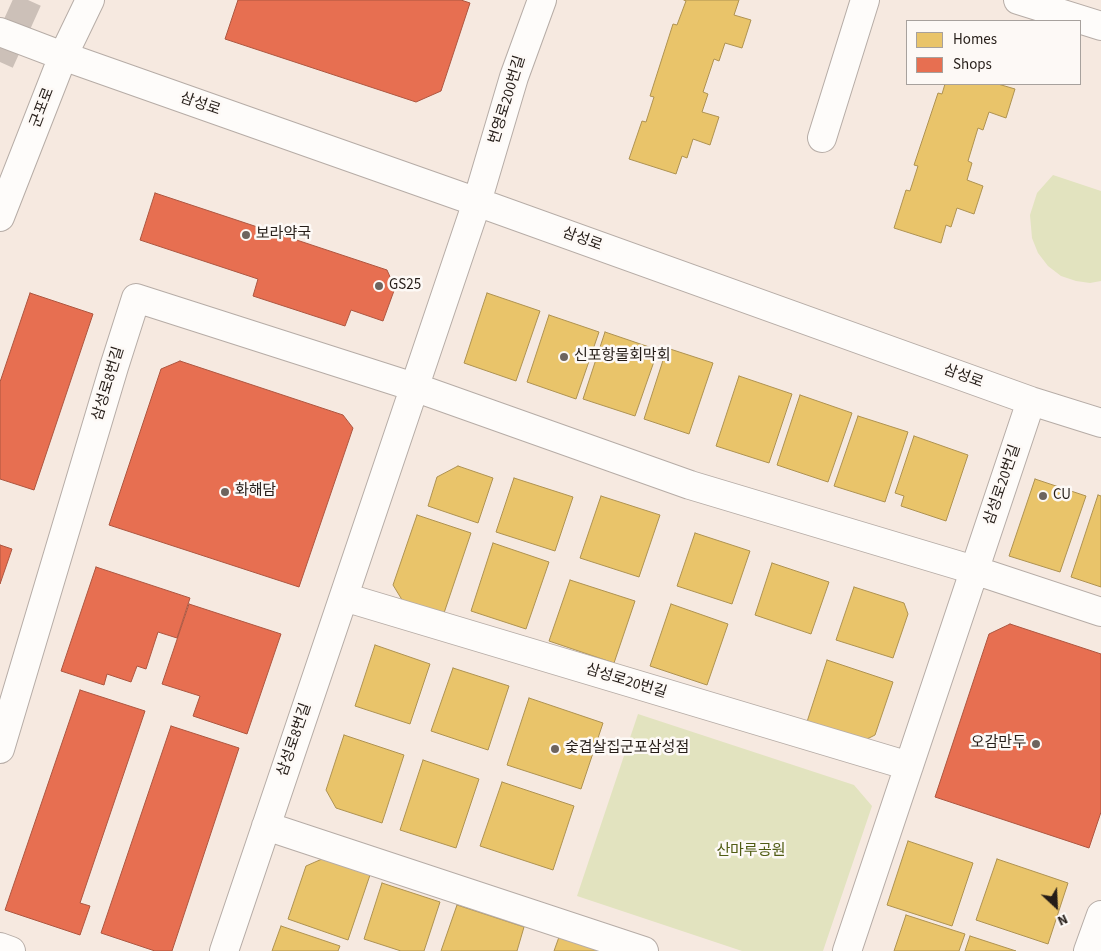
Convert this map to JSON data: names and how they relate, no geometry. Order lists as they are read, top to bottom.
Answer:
{
  "streets": {
    "street": [
      "번영로200번길",
      "삼성로",
      "군포로",
      "삼성로8번길",
      "삼성로20번길"
    ]
  },
  "crossings": [
    ["번영로200번길", "삼성로"],
    ["번영로200번길", "삼성로8번길"],
    ["삼성로", "군포로"],
    ["삼성로", "삼성로8번길"],
    ["삼성로", "삼성로20번길"],
    ["삼성로8번길", "삼성로20번길"]
  ],
  "parks": ["산마루공원"],
  "places": [
    "보라약국",
    "GS25",
    "신포항물회막회",
    "화해담",
    "CU",
    "오감만두",
    "숯겹살집군포삼성점"
  ],
  "legend": ["Homes", "Shops"],
  "north": "bottom right"
}
